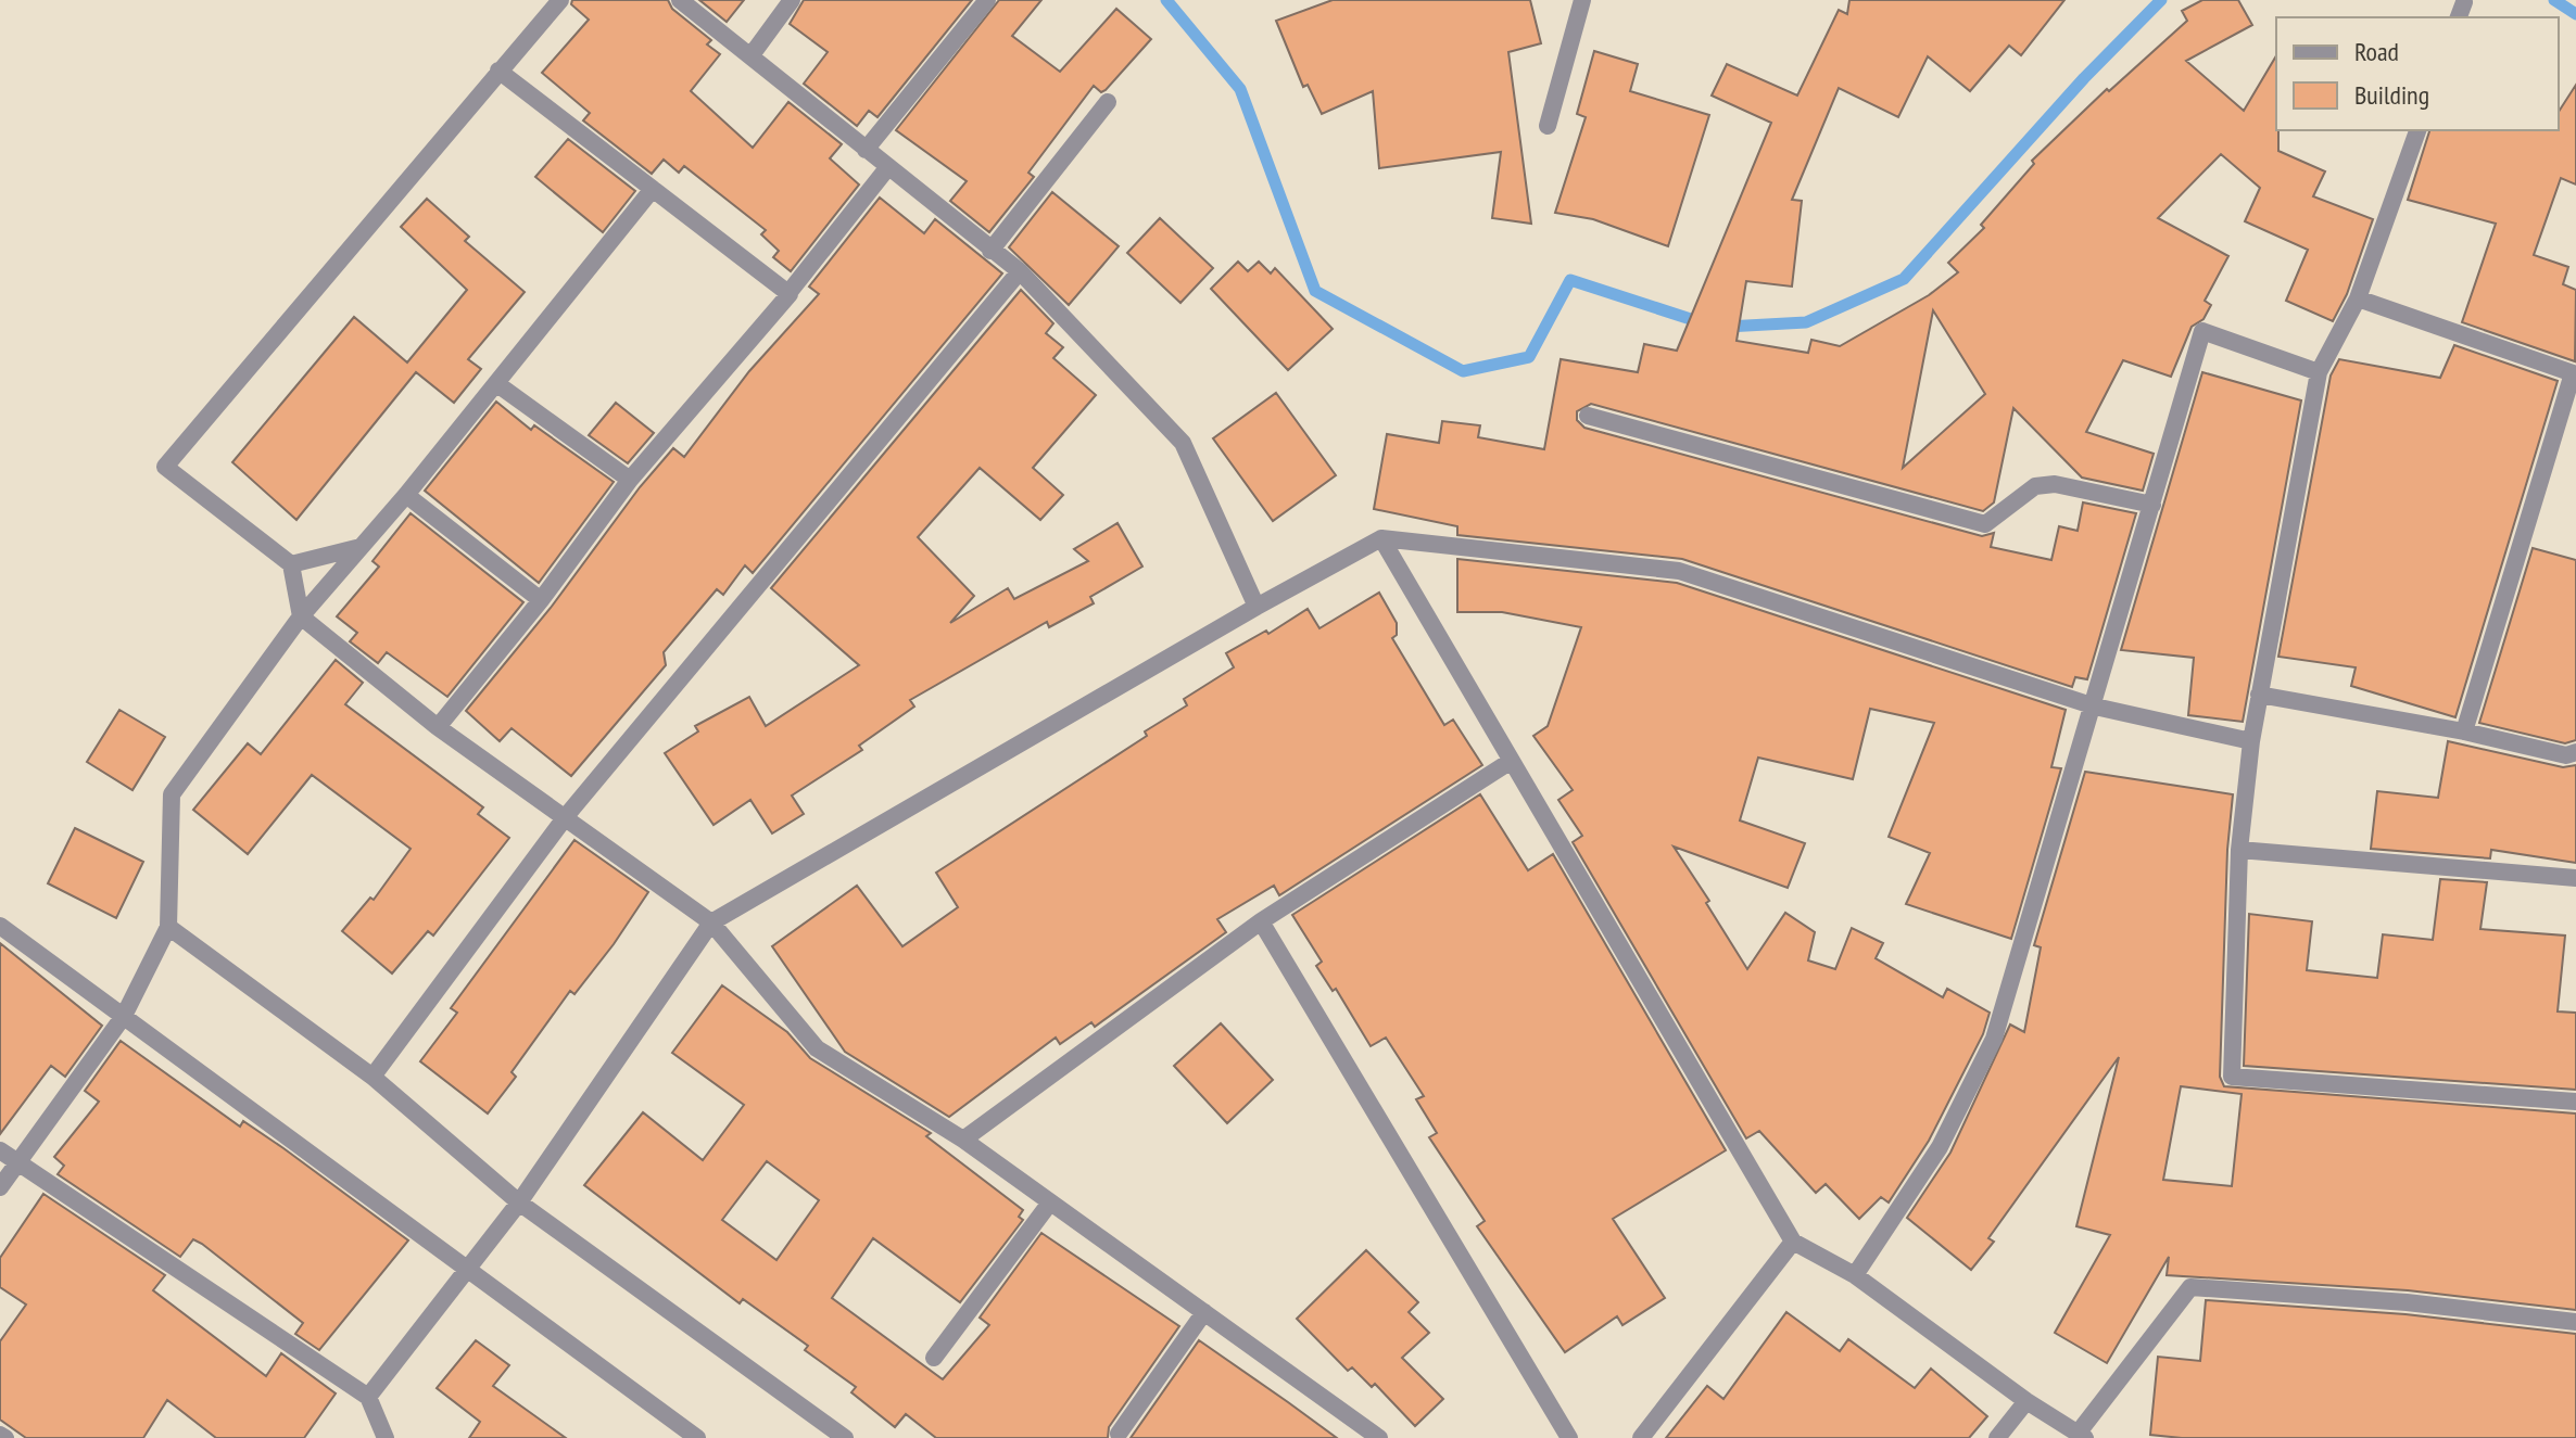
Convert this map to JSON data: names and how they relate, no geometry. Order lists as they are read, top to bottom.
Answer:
{
  "legend": ["Road", "Building"]
}
